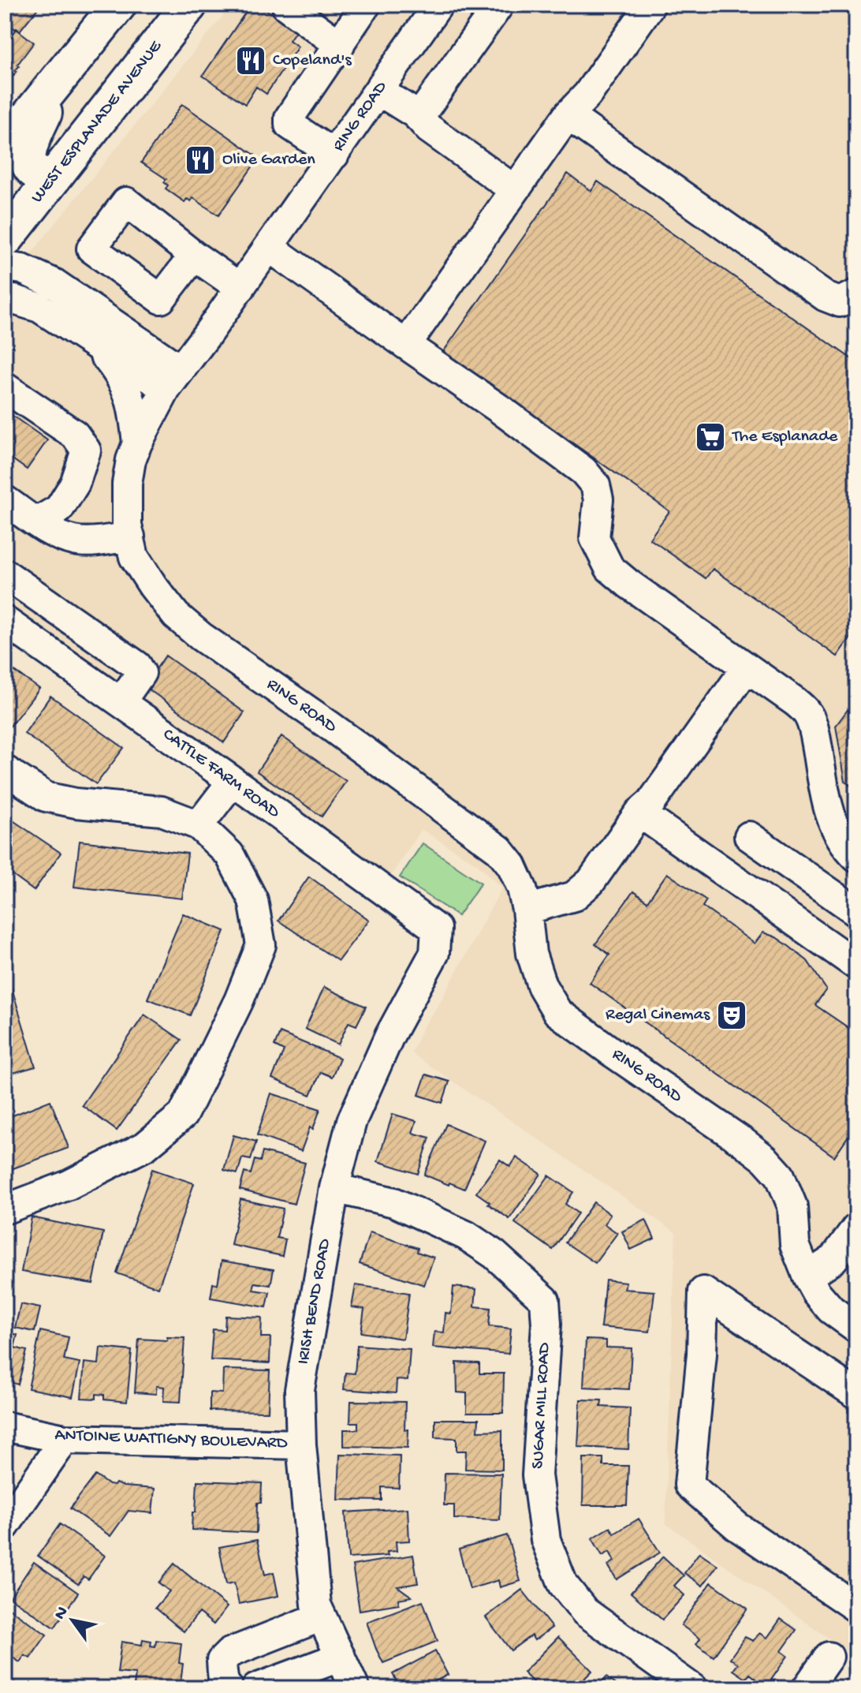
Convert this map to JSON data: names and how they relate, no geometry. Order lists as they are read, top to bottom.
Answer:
{
  "streets": {
    "main road": ["WEST ESPLANADE AVENUE"],
    "street": [
      "RING ROAD",
      "CATTLE FARM ROAD",
      "IRISH BEND ROAD",
      "SUGAR MILL ROAD",
      "ANTOINE WATTIGNY BOULEVARD"
    ]
  },
  "crossings": [
    ["CATTLE FARM ROAD", "IRISH BEND ROAD"],
    ["IRISH BEND ROAD", "SUGAR MILL ROAD"],
    ["IRISH BEND ROAD", "ANTOINE WATTIGNY BOULEVARD"]
  ],
  "places": {
    "restaurant": ["Copeland's", "Olive Garden"],
    "supermarket": ["The Esplanade"],
    "theatre": ["Regal Cinemas"]
  },
  "north": "top left"
}
